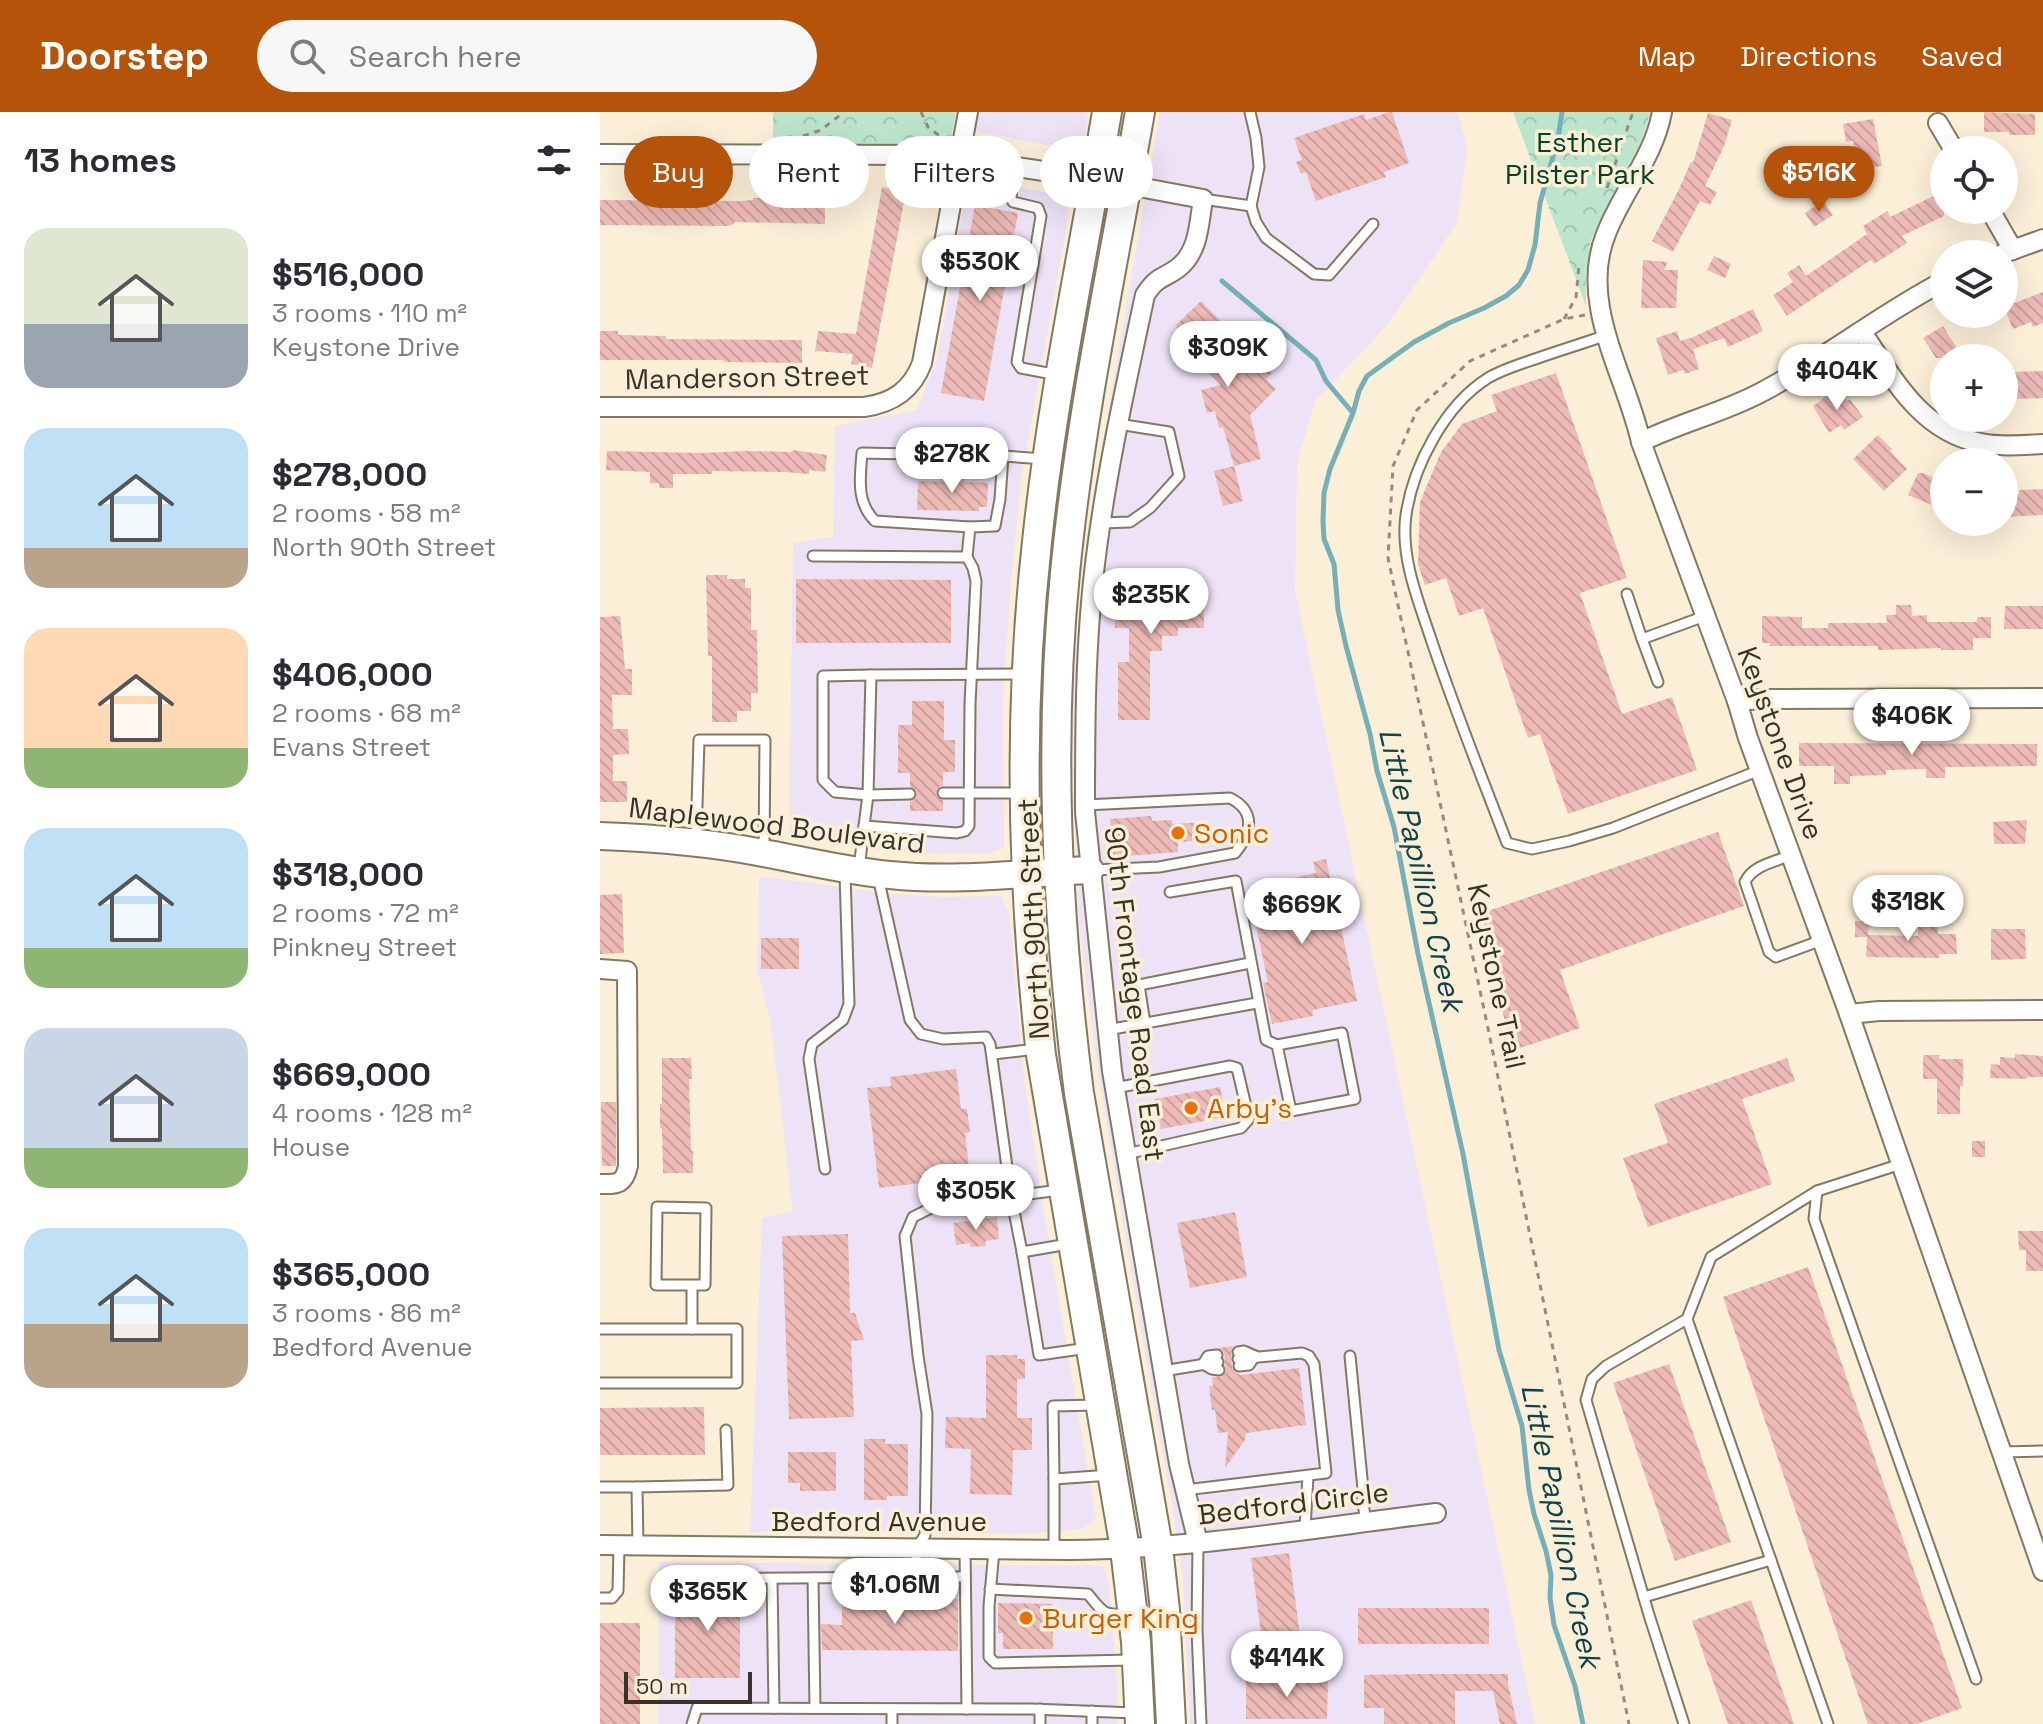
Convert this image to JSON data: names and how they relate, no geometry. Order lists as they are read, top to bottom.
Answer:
{
  "streets": {
    "main road": ["North 90th Street"],
    "street": [
      "Manderson Street",
      "Keystone Drive",
      "Maplewood Boulevard",
      "90th Frontage Road East",
      "Bedford Circle",
      "Bedford Avenue"
    ],
    "path": ["Keystone Trail"]
  },
  "crossings": [
    ["Maplewood Boulevard", "North 90th Street"],
    ["Maplewood Boulevard", "90th Frontage Road East"],
    ["North 90th Street", "Bedford Circle"],
    ["North 90th Street", "Bedford Avenue"],
    ["90th Frontage Road East", "Bedford Circle"],
    ["Bedford Circle", "Bedford Avenue"]
  ],
  "water": ["Little Papillion Creek"],
  "parks": ["Esther Pilster Park"],
  "places": ["Sonic", "Arby's", "Burger King"],
  "scale_bar": "50 m",
  "page": {
    "header": "Doorstep",
    "search": "Search here",
    "nav": ["Map", "Directions", "Saved"],
    "heading": "13 homes",
    "map_buttons": ["+", "−"],
    "chip": [
      "Buy",
      "Rent",
      "Filters",
      "New"
    ],
    "price": [
      "$516K",
      "$530K",
      "$309K",
      "$404K",
      "$278K",
      "$235K",
      "$406K",
      "$318K",
      "$669K",
      "$305K",
      "$1.06M",
      "$365K",
      "$414K"
    ],
    "list": [
      {
        "name": "$516,000",
        "note": "3 rooms · 110 m² · Keystone Drive"
      },
      {
        "name": "$278,000",
        "note": "2 rooms · 58 m² · North 90th Street"
      },
      {
        "name": "$406,000",
        "note": "2 rooms · 68 m² · Evans Street"
      },
      {
        "name": "$318,000",
        "note": "2 rooms · 72 m² · Pinkney Street"
      },
      {
        "name": "$669,000",
        "note": "4 rooms · 128 m² · House"
      },
      {
        "name": "$365,000",
        "note": "3 rooms · 86 m² · Bedford Avenue"
      }
    ],
    "scale": "50 m"
  }
}
